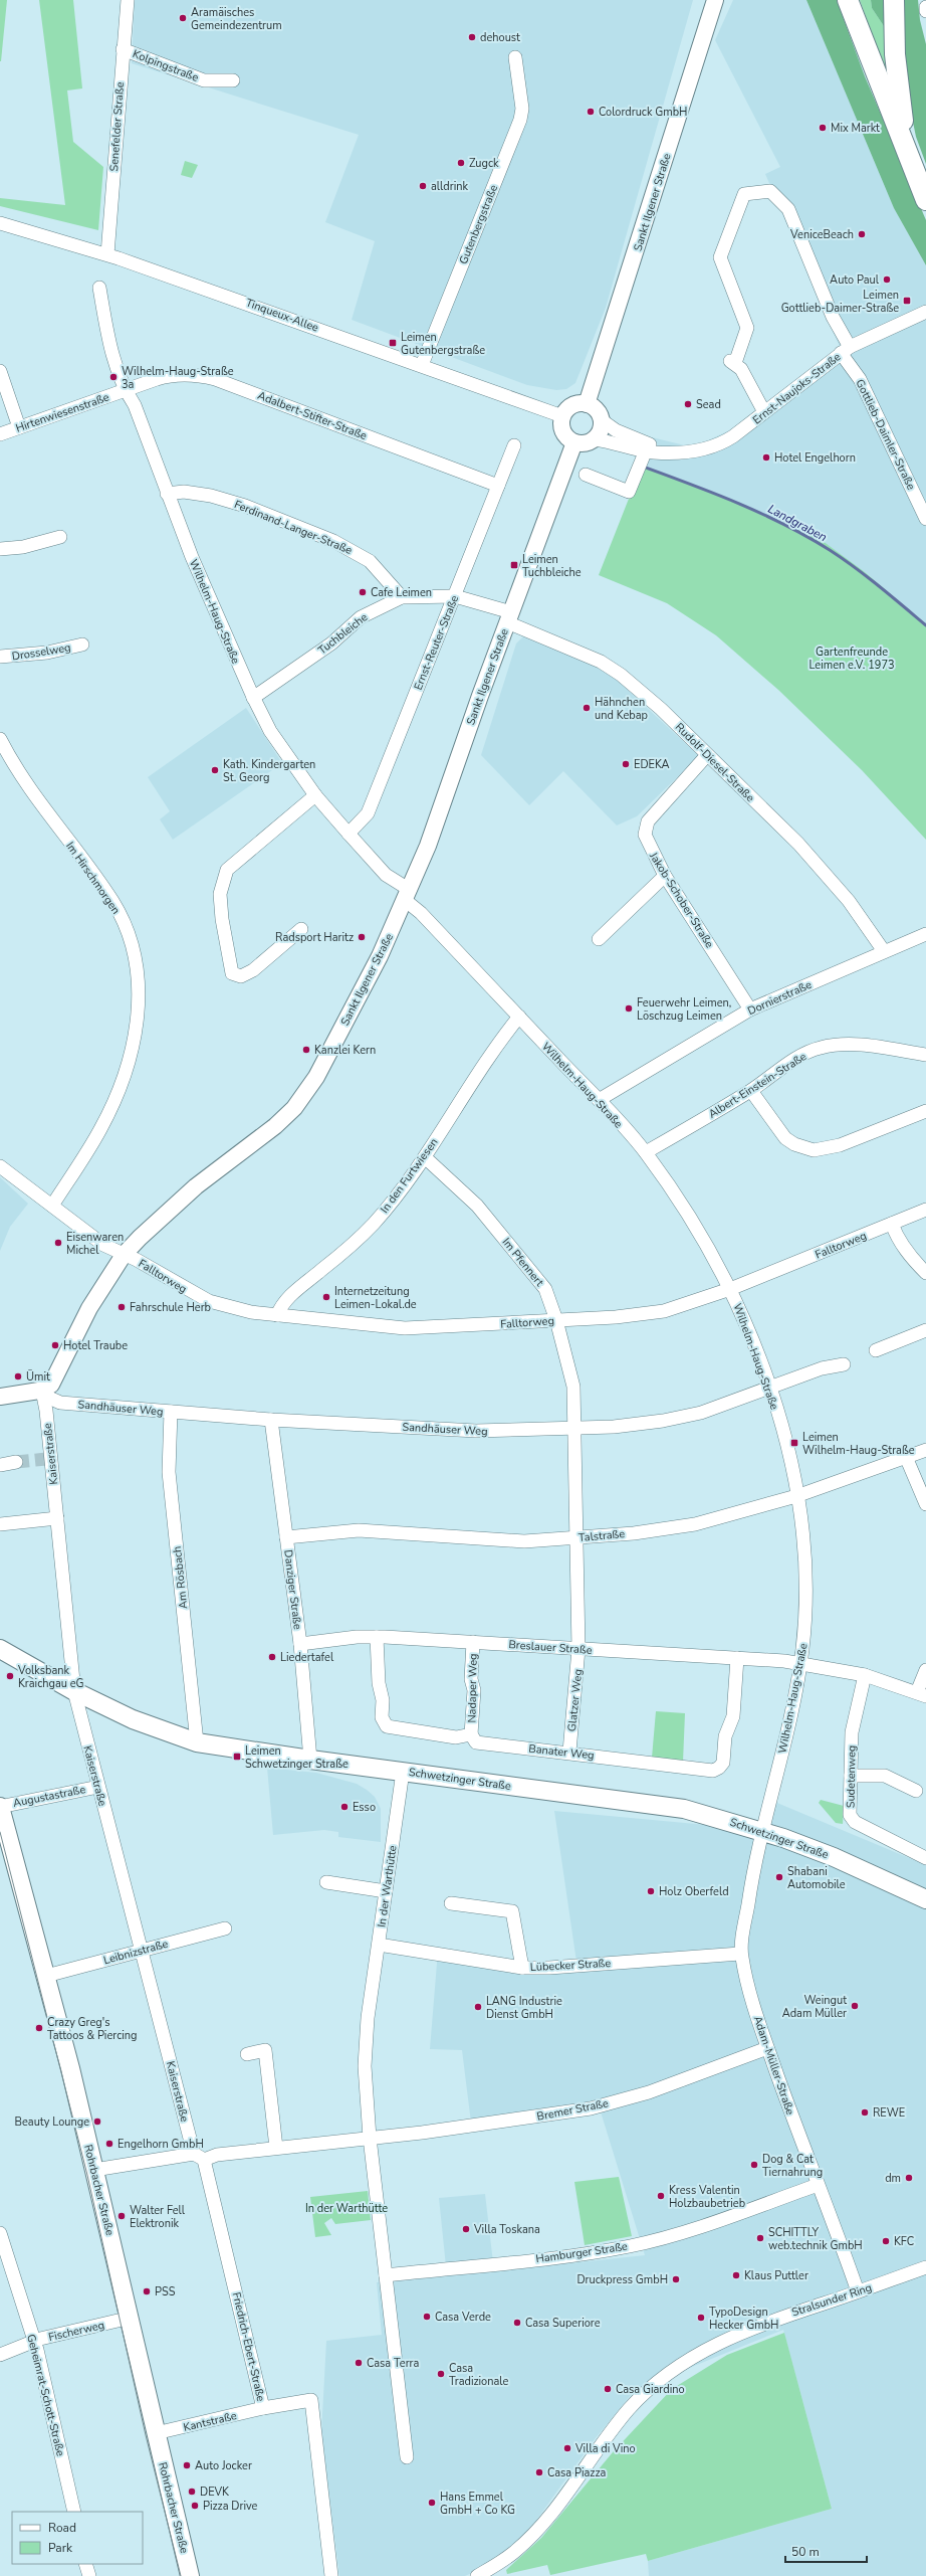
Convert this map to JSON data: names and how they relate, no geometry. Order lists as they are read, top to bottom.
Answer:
{
  "streets": {
    "main road": ["Schwetzinger Straße", "Rohrbacher Straße"],
    "street": [
      "Kolpingstraße",
      "Senefelder Straße",
      "Sankt Ilgener Straße",
      "Gutenbergstraße",
      "Tinqueux-Allee",
      "Ernst-Naujoks-Straße",
      "Hirtenwiesenstraße",
      "Adalbert-Stifter-Straße",
      "Gottlieb-Daimler-Straße",
      "Ferdinand-Langer-Straße",
      "Wilhelm-Haug-Straße",
      "Tuchbleiche",
      "Ernst-Reuter-Straße",
      "Drosselweg",
      "Rudolf-Diesel-Straße",
      "Im Hirschmorgen",
      "Jakob-Schober-Straße",
      "Dornierstraße",
      "Albert-Einstein-Straße",
      "In den Furtwiesen",
      "Falltorweg",
      "Im Pfennert",
      "Sandhäuser Weg",
      "Kaiserstraße",
      "Talstraße",
      "Am Rösbach",
      "Danziger Straße",
      "Breslauer Straße",
      "Nadaper Weg",
      "Glatzer Weg",
      "Banater Weg",
      "Sudetenweg",
      "Augustastraße",
      "In der Warthütte",
      "Leibnizstraße",
      "Lübecker Straße",
      "Adam-Müller-Straße",
      "Bremer Straße",
      "Hamburger Straße",
      "Stralsunder Ring",
      "Fischerweg",
      "Friedrich-Ebert-Straße",
      "Geheimrat-Schott-Straße",
      "Kantstraße"
    ]
  },
  "crossings": [
    ["Kolpingstraße", "Senefelder Straße"],
    ["Senefelder Straße", "Tinqueux-Allee"],
    ["Sankt Ilgener Straße", "Tinqueux-Allee"],
    ["Sankt Ilgener Straße", "Ernst-Naujoks-Straße"],
    ["Sankt Ilgener Straße", "Wilhelm-Haug-Straße"],
    ["Sankt Ilgener Straße", "Tuchbleiche"],
    ["Sankt Ilgener Straße", "Rudolf-Diesel-Straße"],
    ["Sankt Ilgener Straße", "Falltorweg"],
    ["Sankt Ilgener Straße", "Sandhäuser Weg"],
    ["Sankt Ilgener Straße", "Kaiserstraße"],
    ["Gutenbergstraße", "Tinqueux-Allee"],
    ["Tinqueux-Allee", "Ernst-Naujoks-Straße"],
    ["Ernst-Naujoks-Straße", "Gottlieb-Daimler-Straße"],
    ["Hirtenwiesenstraße", "Adalbert-Stifter-Straße"],
    ["Hirtenwiesenstraße", "Wilhelm-Haug-Straße"],
    ["Adalbert-Stifter-Straße", "Wilhelm-Haug-Straße"],
    ["Adalbert-Stifter-Straße", "Ernst-Reuter-Straße"],
    ["Ferdinand-Langer-Straße", "Wilhelm-Haug-Straße"],
    ["Ferdinand-Langer-Straße", "Tuchbleiche"],
    ["Wilhelm-Haug-Straße", "Tuchbleiche"],
    ["Wilhelm-Haug-Straße", "Ernst-Reuter-Straße"],
    ["Wilhelm-Haug-Straße", "Dornierstraße"],
    ["Wilhelm-Haug-Straße", "Albert-Einstein-Straße"],
    ["Wilhelm-Haug-Straße", "In den Furtwiesen"],
    ["Wilhelm-Haug-Straße", "Falltorweg"],
    ["Wilhelm-Haug-Straße", "Sandhäuser Weg"],
    ["Wilhelm-Haug-Straße", "Talstraße"],
    ["Wilhelm-Haug-Straße", "Breslauer Straße"],
    ["Wilhelm-Haug-Straße", "Schwetzinger Straße"],
    ["Wilhelm-Haug-Straße", "Adam-Müller-Straße"],
    ["Tuchbleiche", "Ernst-Reuter-Straße"],
    ["Tuchbleiche", "Rudolf-Diesel-Straße"],
    ["Rudolf-Diesel-Straße", "Jakob-Schober-Straße"],
    ["Rudolf-Diesel-Straße", "Dornierstraße"],
    ["Im Hirschmorgen", "Falltorweg"],
    ["Jakob-Schober-Straße", "Dornierstraße"],
    ["In den Furtwiesen", "Falltorweg"],
    ["In den Furtwiesen", "Im Pfennert"],
    ["Falltorweg", "Im Pfennert"],
    ["Im Pfennert", "Sandhäuser Weg"],
    ["Im Pfennert", "Talstraße"],
    ["Im Pfennert", "Glatzer Weg"],
    ["Sandhäuser Weg", "Kaiserstraße"],
    ["Sandhäuser Weg", "Am Rösbach"],
    ["Sandhäuser Weg", "Danziger Straße"],
    ["Kaiserstraße", "Schwetzinger Straße"],
    ["Kaiserstraße", "Augustastraße"],
    ["Kaiserstraße", "Leibnizstraße"],
    ["Kaiserstraße", "Bremer Straße"],
    ["Kaiserstraße", "Friedrich-Ebert-Straße"],
    ["Talstraße", "Danziger Straße"],
    ["Talstraße", "Glatzer Weg"],
    ["Am Rösbach", "Schwetzinger Straße"],
    ["Danziger Straße", "Breslauer Straße"],
    ["Danziger Straße", "Schwetzinger Straße"],
    ["Breslauer Straße", "Nadaper Weg"],
    ["Breslauer Straße", "Glatzer Weg"],
    ["Breslauer Straße", "Banater Weg"],
    ["Breslauer Straße", "Sudetenweg"],
    ["Nadaper Weg", "Banater Weg"],
    ["Glatzer Weg", "Banater Weg"],
    ["Schwetzinger Straße", "In der Warthütte"],
    ["Schwetzinger Straße", "Adam-Müller-Straße"],
    ["Augustastraße", "Rohrbacher Straße"],
    ["In der Warthütte", "Lübecker Straße"],
    ["In der Warthütte", "Bremer Straße"],
    ["In der Warthütte", "Hamburger Straße"],
    ["Leibnizstraße", "Rohrbacher Straße"],
    ["Lübecker Straße", "Adam-Müller-Straße"],
    ["Adam-Müller-Straße", "Bremer Straße"],
    ["Adam-Müller-Straße", "Hamburger Straße"],
    ["Adam-Müller-Straße", "Stralsunder Ring"],
    ["Bremer Straße", "Rohrbacher Straße"],
    ["Bremer Straße", "Friedrich-Ebert-Straße"],
    ["Rohrbacher Straße", "Fischerweg"],
    ["Rohrbacher Straße", "Kantstraße"],
    ["Fischerweg", "Geheimrat-Schott-Straße"],
    ["Friedrich-Ebert-Straße", "Kantstraße"]
  ],
  "water": ["Landgraben"],
  "parks": ["Gartenfreunde Leimen e.V. 1973", "In der Warthütte"],
  "places": {
    "other": [
      "Aramäisches Gemeindezentrum",
      "dehoust",
      "Colordruck GmbH",
      "Mix Markt",
      "Zugck",
      "alldrink",
      "VeniceBeach",
      "Auto Paul",
      "Wilhelm-Haug-Straße 3a",
      "Sead",
      "Hotel Engelhorn",
      "Cafe Leimen",
      "Hähnchen und Kebap",
      "EDEKA",
      "Kath. Kindergarten St. Georg",
      "Radsport Haritz",
      "Feuerwehr Leimen, Löschzug Leimen",
      "Kanzlei Kern",
      "Eisenwaren Michel",
      "Internetzeitung Leimen-Lokal.de",
      "Fahrschule Herb",
      "Hotel Traube",
      "Ümit",
      "Liedertafel",
      "Volksbank Kraichgau eG",
      "Esso",
      "Shabani Automobile",
      "Holz Oberfeld",
      "Weingut Adam Müller",
      "LANG Industrie Dienst GmbH",
      "Crazy Greg's Tattoos & Piercing",
      "REWE",
      "Beauty Lounge",
      "Engelhorn GmbH",
      "Dog & Cat Tiernahrung",
      "dm",
      "Kress Valentin Holzbaubetrieb",
      "Walter Fell Elektronik",
      "Villa Toskana",
      "SCHITTLY web.technik GmbH",
      "KFC",
      "Klaus Puttler",
      "Druckpress GmbH",
      "PSS",
      "Casa Verde",
      "TypoDesign Hecker GmbH",
      "Casa Superiore",
      "Casa Terra",
      "Casa Tradizionale",
      "Casa Giardino",
      "Villa di Vino",
      "Auto Jocker",
      "Casa Piazza",
      "DEVK",
      "Hans Emmel GmbH + Co KG",
      "Pizza Drive"
    ],
    "transit": [
      "Leimen Gottlieb-Daimer-Straße",
      "Leimen Gutenbergstraße",
      "Leimen Tuchbleiche",
      "Leimen Wilhelm-Haug-Straße",
      "Leimen Schwetzinger Straße"
    ]
  },
  "legend": ["Road", "Park"],
  "scale_bar": "50 m"
}
